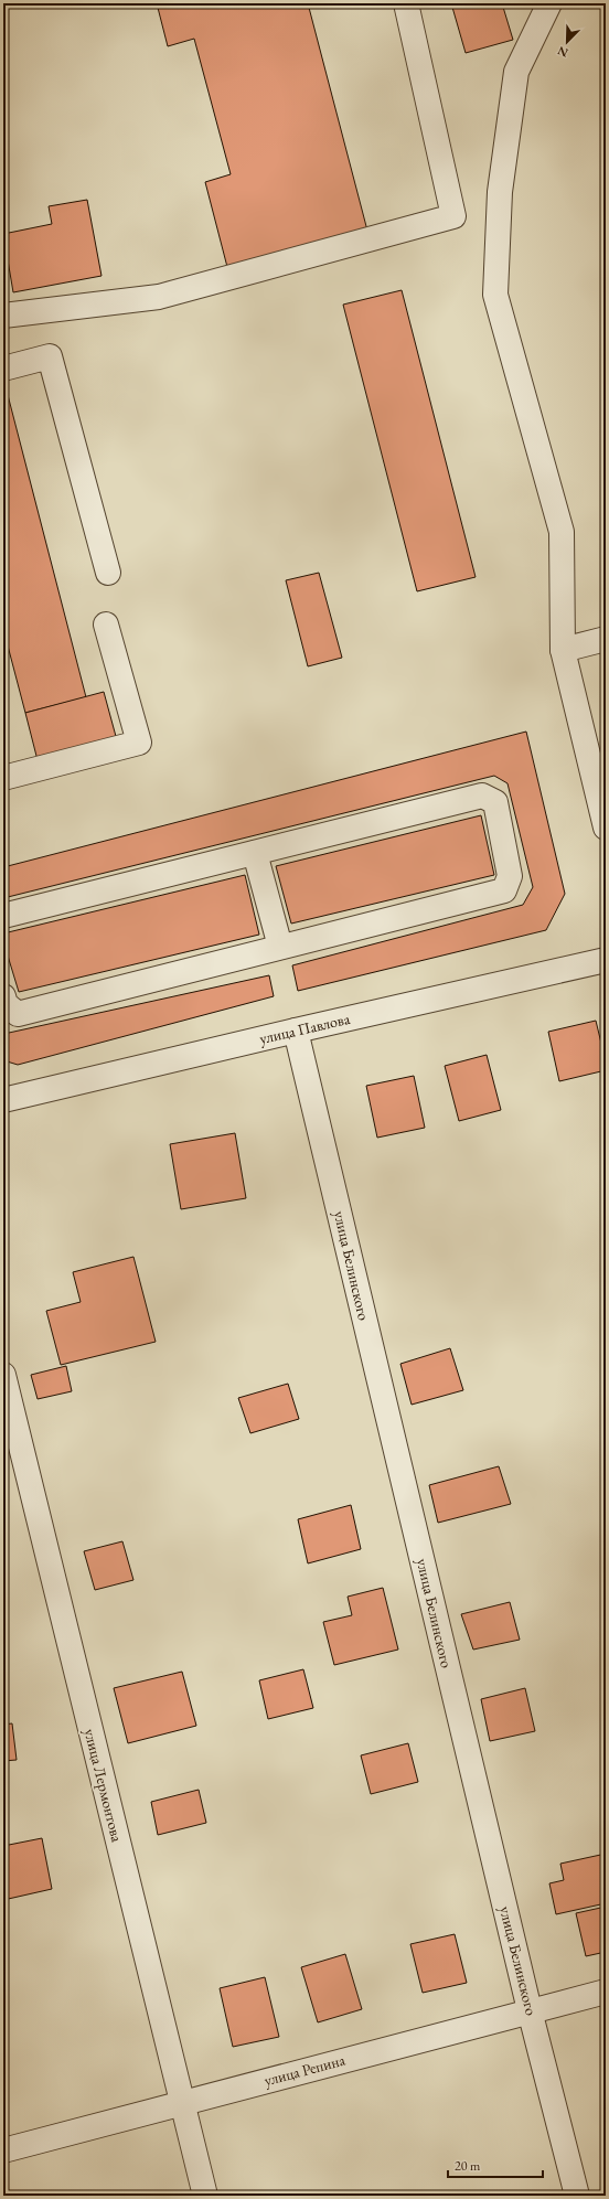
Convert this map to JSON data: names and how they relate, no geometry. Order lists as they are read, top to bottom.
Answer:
{
  "streets": {
    "street": [
      "улица Павлова",
      "улица Белинского",
      "улица Лермонтова",
      "улица Репина"
    ]
  },
  "crossings": [
    ["улица Павлова", "улица Белинского"],
    ["улица Белинского", "улица Репина"],
    ["улица Лермонтова", "улица Репина"]
  ],
  "scale_bar": "20 m",
  "north": "bottom left"
}
